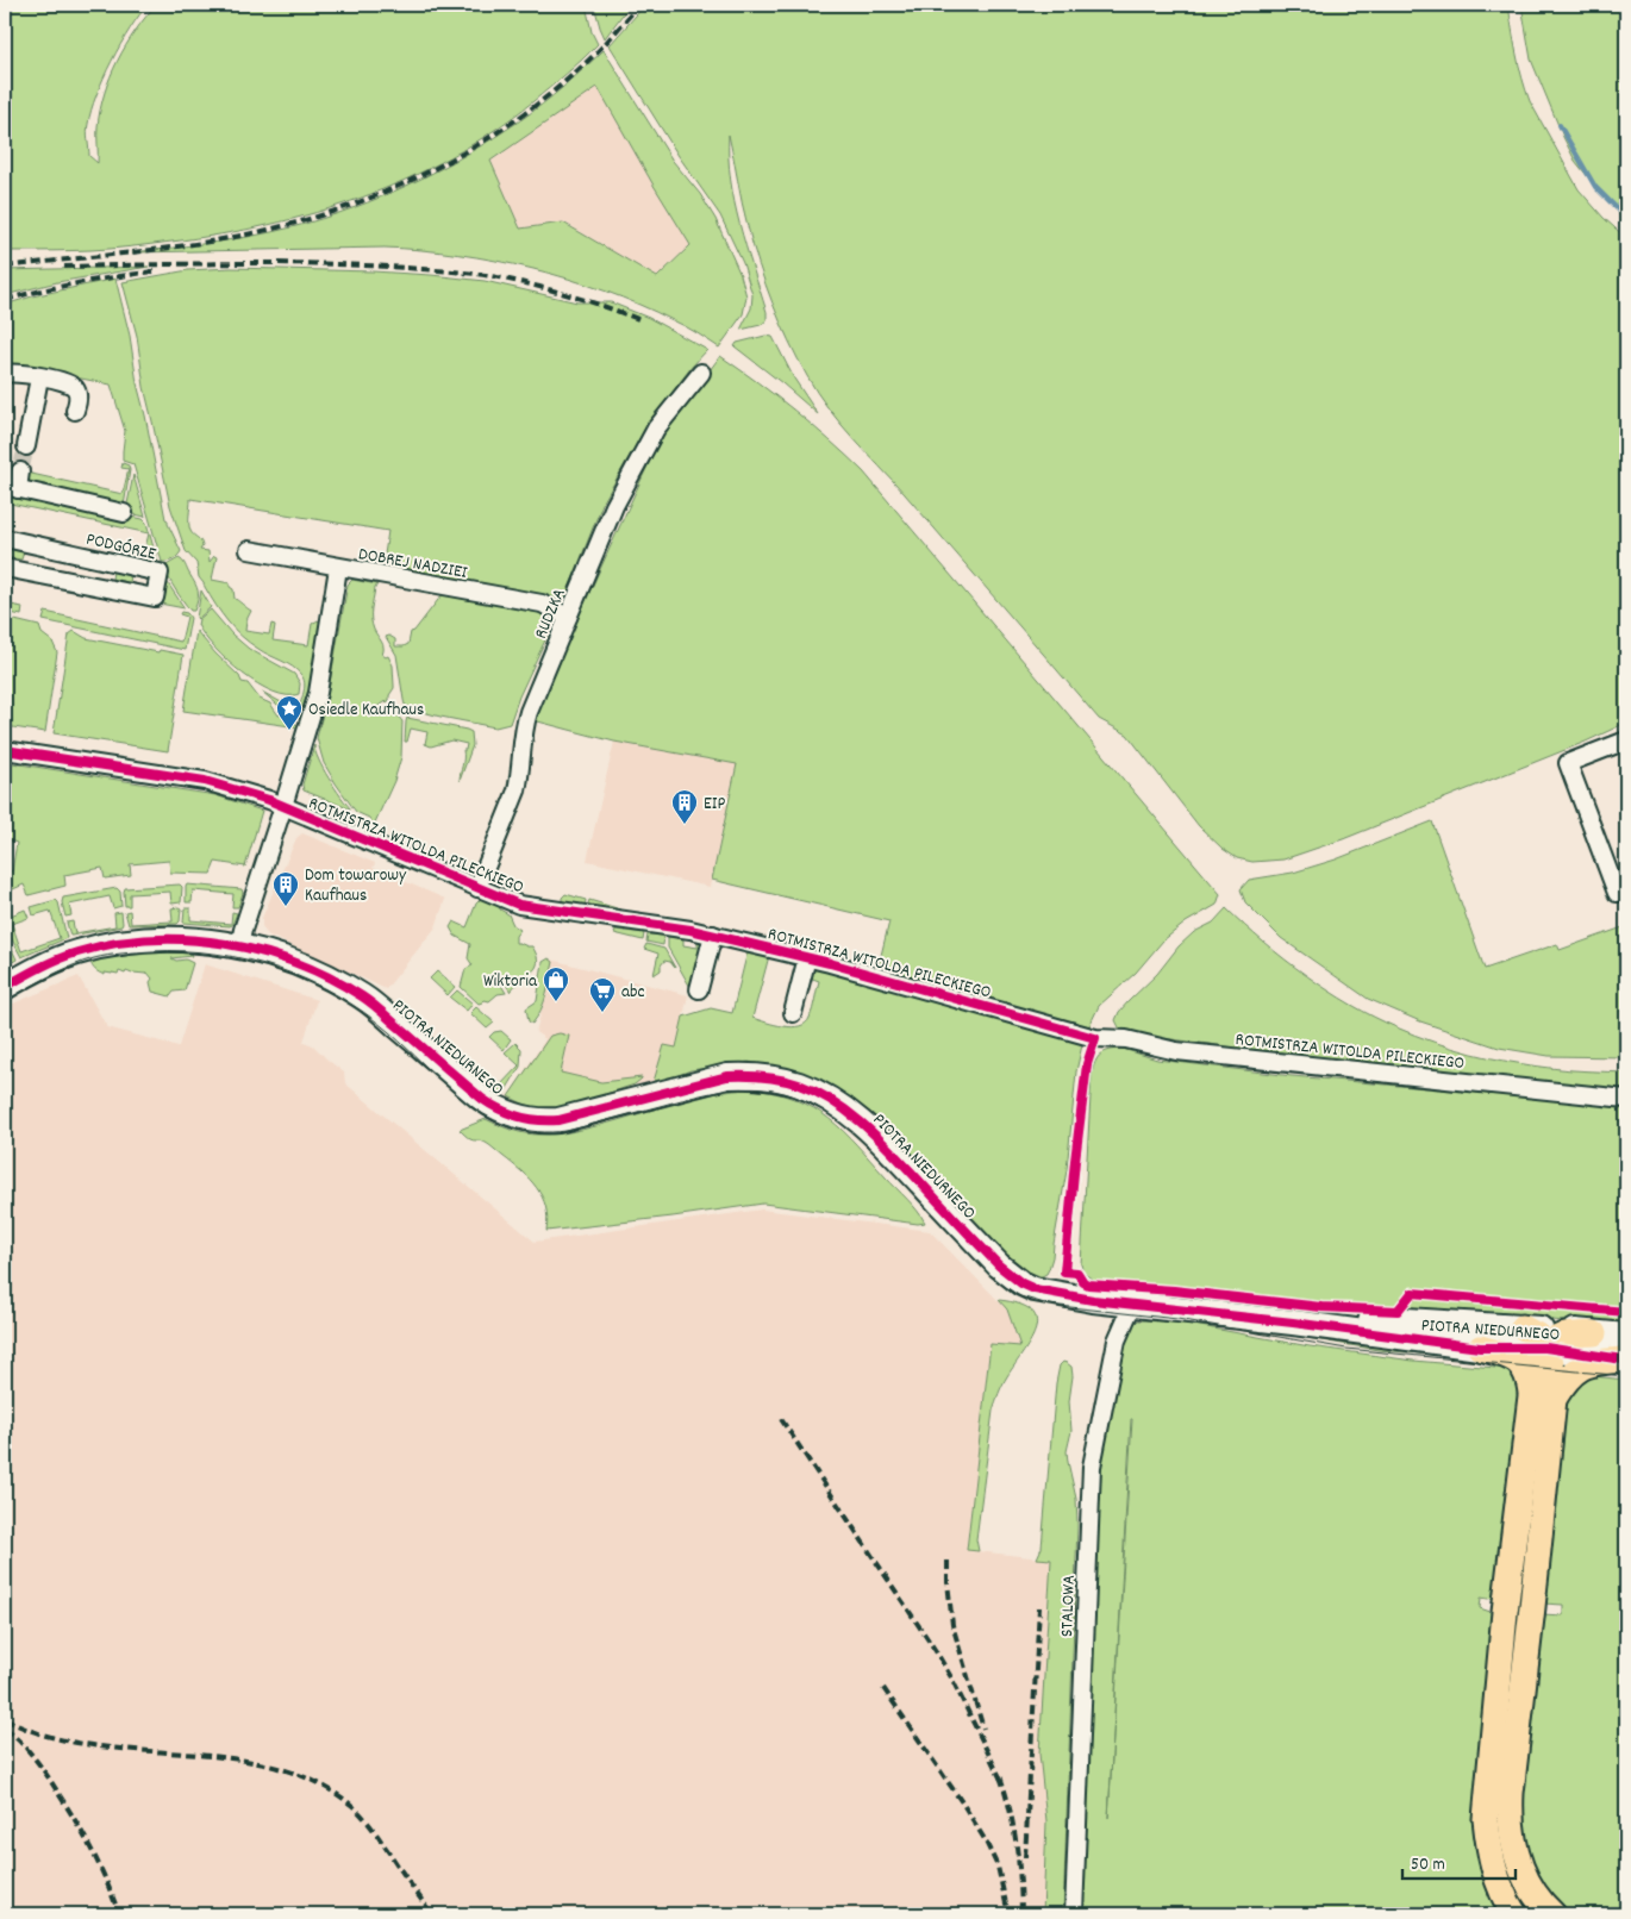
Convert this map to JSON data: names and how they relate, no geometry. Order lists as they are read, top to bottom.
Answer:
{
  "streets": {
    "street": [
      "PODGÓRZE",
      "DOBREJ NADZIEI",
      "RUDZKA",
      "ROTMISTRZA WITOLDA PILECKIEGO",
      "PIOTRA NIEDURNEGO",
      "STALOWA"
    ]
  },
  "crossings": [
    ["DOBREJ NADZIEI", "RUDZKA"],
    ["RUDZKA", "ROTMISTRZA WITOLDA PILECKIEGO"],
    ["PIOTRA NIEDURNEGO", "STALOWA"]
  ],
  "places": {
    "place": ["Osiedle Kaufhaus"],
    "building": ["EIP", "Dom towarowy Kaufhaus"],
    "shop": ["Wiktoria"],
    "supermarket": ["abc"]
  },
  "scale_bar": "50 m"
}
